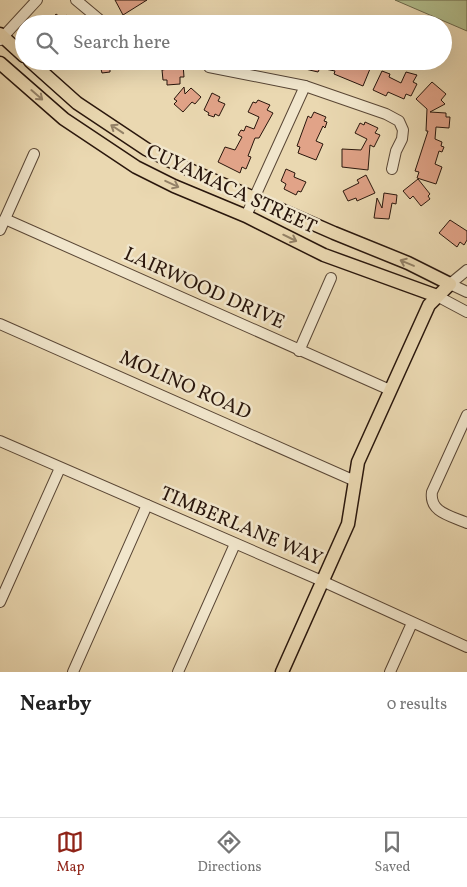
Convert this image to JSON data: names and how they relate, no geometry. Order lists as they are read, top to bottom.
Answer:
{
  "streets": {
    "main road": ["CUYAMACA STREET"],
    "street": ["LAIRWOOD DRIVE", "MOLINO ROAD", "TIMBERLANE WAY"]
  },
  "page": {
    "search": "Search here",
    "heading": ["Nearby", "0 results"],
    "nav": ["Map", "Directions", "Saved"]
  }
}
